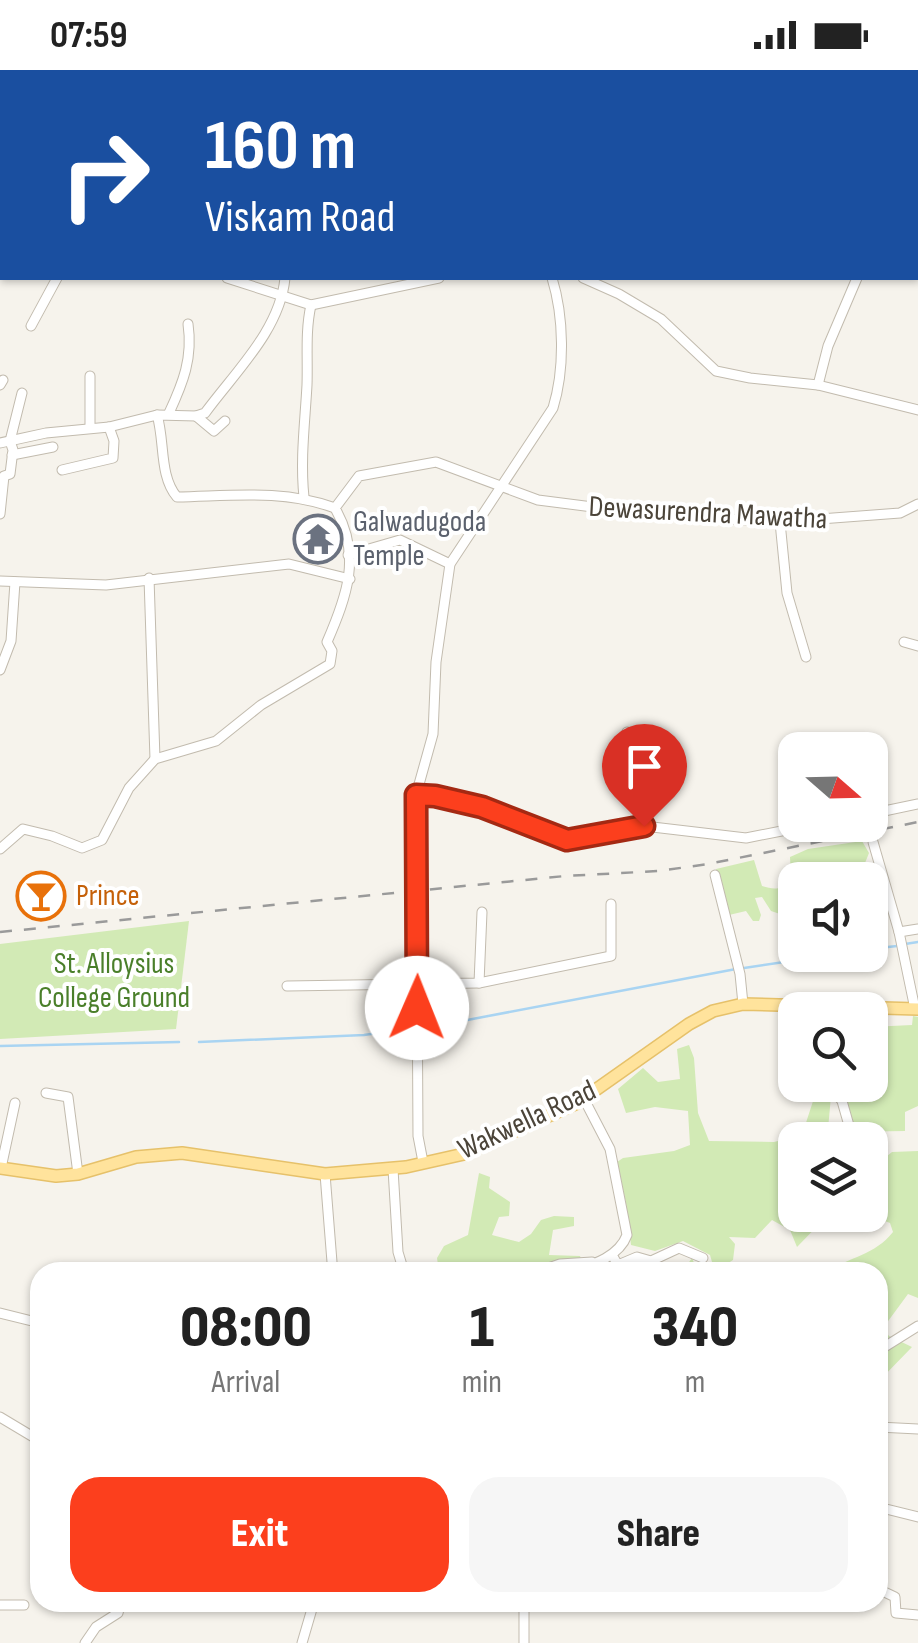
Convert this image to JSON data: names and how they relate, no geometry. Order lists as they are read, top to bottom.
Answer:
{
  "streets": {
    "main road": ["Wakwella Road"],
    "street": ["Dewasurendra Mawatha"]
  },
  "parks": ["St. Alloysius College Ground"],
  "places": {
    "temple": ["Galwadugoda Temple"],
    "bar": ["Prince"]
  },
  "north": "right",
  "page": {
    "status": "07:59",
    "turn": ["160 m", "Viskam Road"],
    "eta": [
      "08:00",
      "Arrival",
      "1",
      "min",
      "340",
      "m"
    ],
    "buttons": ["Exit", "Share"]
  }
}
